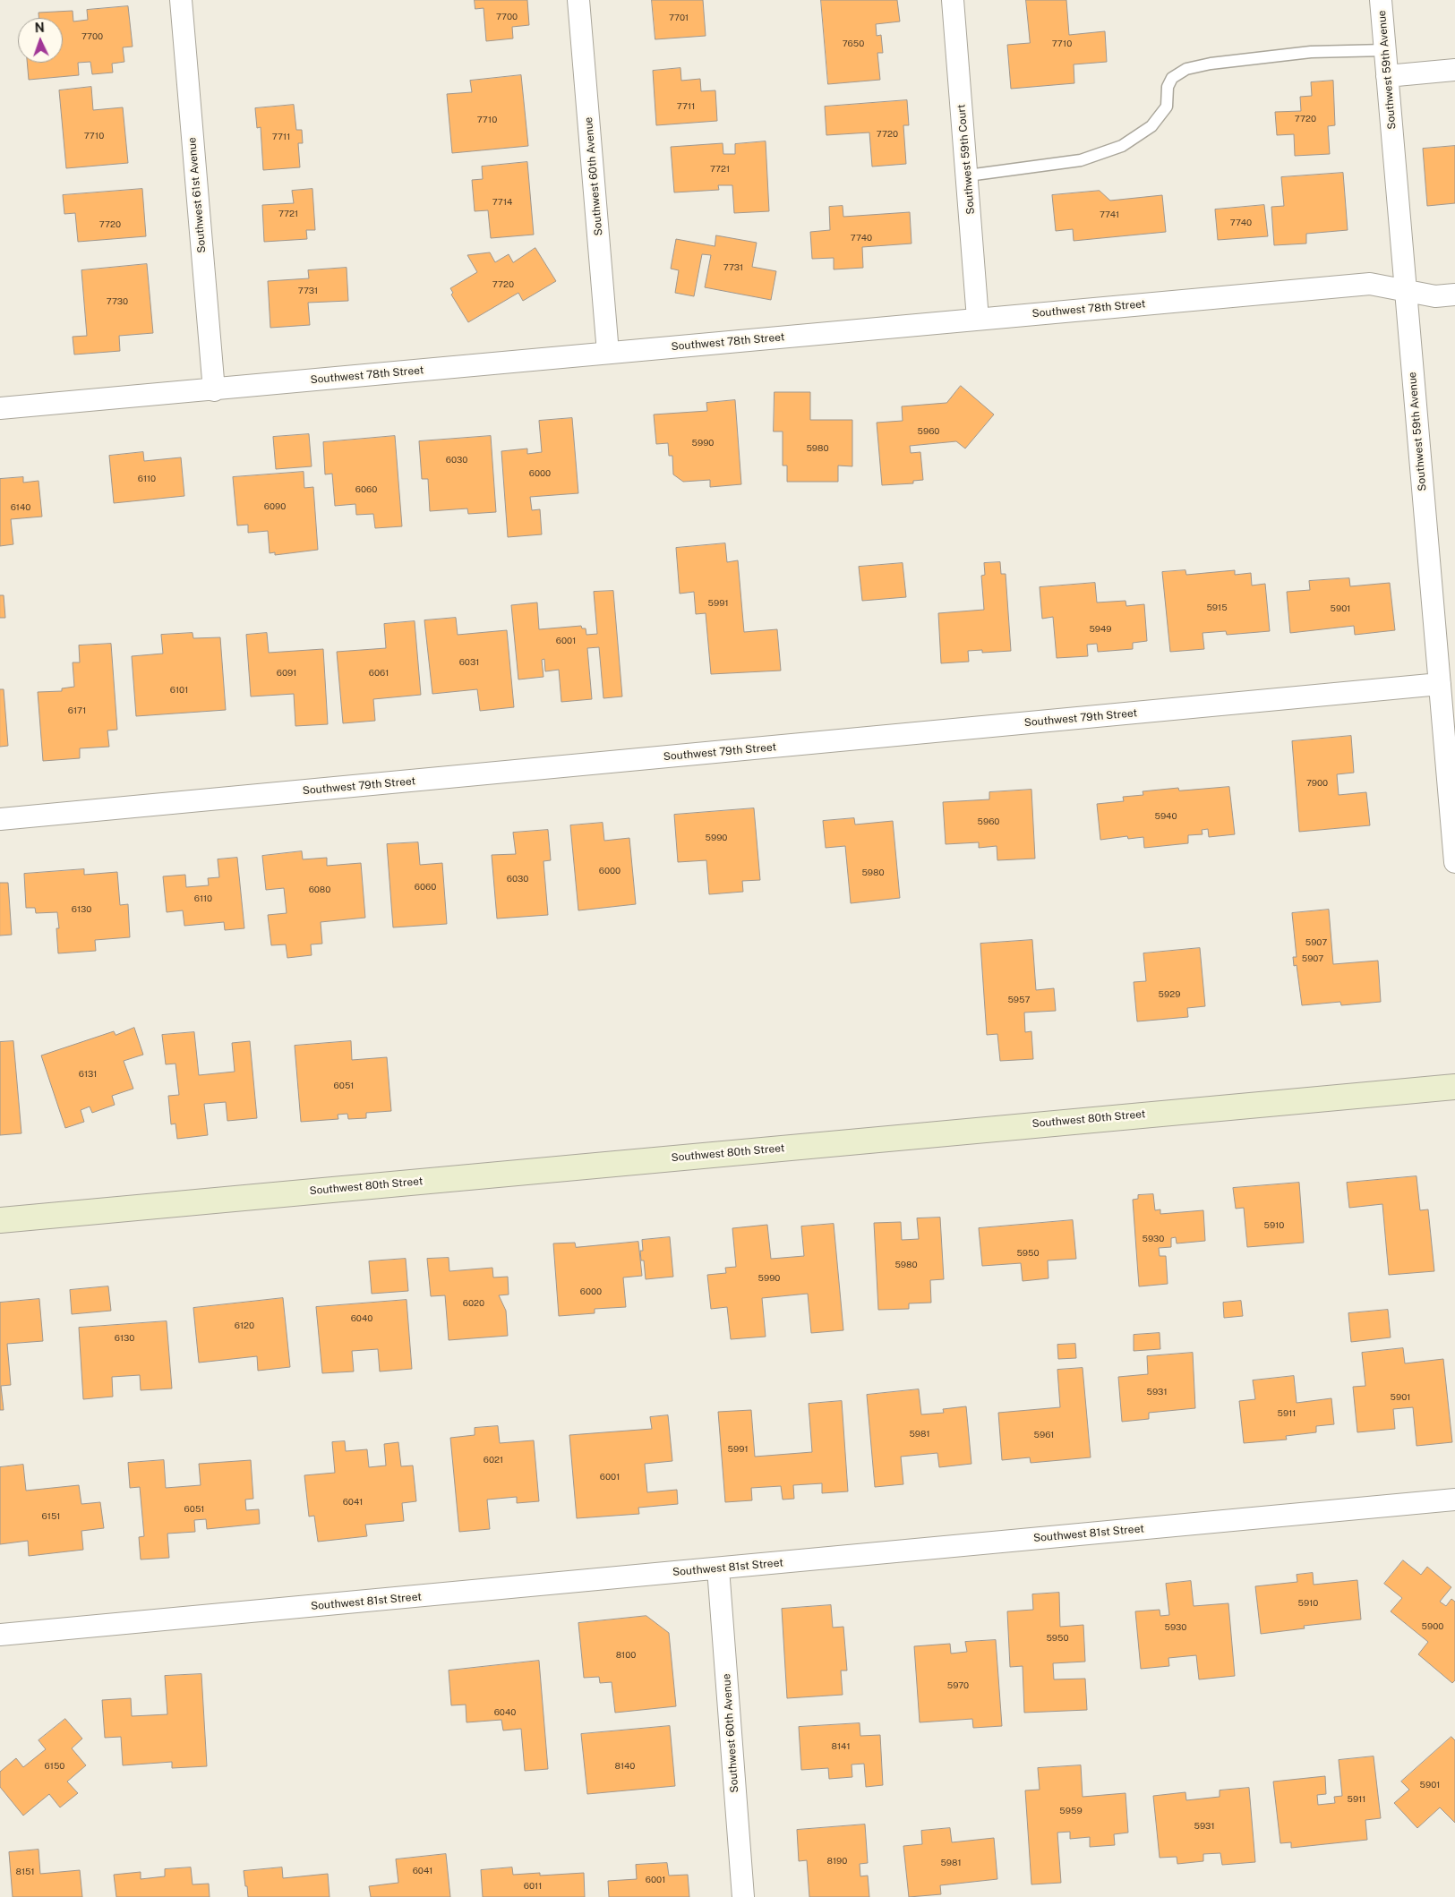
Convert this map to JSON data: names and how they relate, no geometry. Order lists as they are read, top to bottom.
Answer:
{
  "streets": {
    "street": [
      "Southwest 59th Avenue",
      "Southwest 59th Court",
      "Southwest 60th Avenue",
      "Southwest 61st Avenue",
      "Southwest 78th Street",
      "Southwest 79th Street",
      "Southwest 80th Street",
      "Southwest 81st Street"
    ]
  },
  "crossings": [
    ["Southwest 59th Avenue", "Southwest 78th Street"],
    ["Southwest 59th Avenue", "Southwest 79th Street"],
    ["Southwest 59th Court", "Southwest 78th Street"],
    ["Southwest 60th Avenue", "Southwest 78th Street"],
    ["Southwest 60th Avenue", "Southwest 81st Street"],
    ["Southwest 61st Avenue", "Southwest 78th Street"]
  ],
  "house_numbers": [
    "7700",
    "7701",
    "7700",
    "7650",
    "7710",
    "7711",
    "7720",
    "7710",
    "7720",
    "7710",
    "7711",
    "7721",
    "7714",
    "7721",
    "7741",
    "7740",
    "7720",
    "7740",
    "7731",
    "7720",
    "7731",
    "7730",
    "5960",
    "5990",
    "5980",
    "6030",
    "6000",
    "6110",
    "6060",
    "6090",
    "6140",
    "5991",
    "5915",
    "5901",
    "5949",
    "6001",
    "6031",
    "6091",
    "6061",
    "6101",
    "6171",
    "7900",
    "5940",
    "5960",
    "5990",
    "6000",
    "5980",
    "6030",
    "6060",
    "6080",
    "6110",
    "6130",
    "5907",
    "5907",
    "5929",
    "5957",
    "6131",
    "6051",
    "5910",
    "5930",
    "5950",
    "5980",
    "5990",
    "6000",
    "6020",
    "6040",
    "6120",
    "6130",
    "5931",
    "5901",
    "5911",
    "5981",
    "5961",
    "5991",
    "6021",
    "6001",
    "6041",
    "6051",
    "6151",
    "5910",
    "5900",
    "5930",
    "5950",
    "8100",
    "5970",
    "6040",
    "8141",
    "6150",
    "8140",
    "5901",
    "5911",
    "5959",
    "5931",
    "8190",
    "5981",
    "6041",
    "8151",
    "6001",
    "6011"
  ],
  "north": "top"
}
